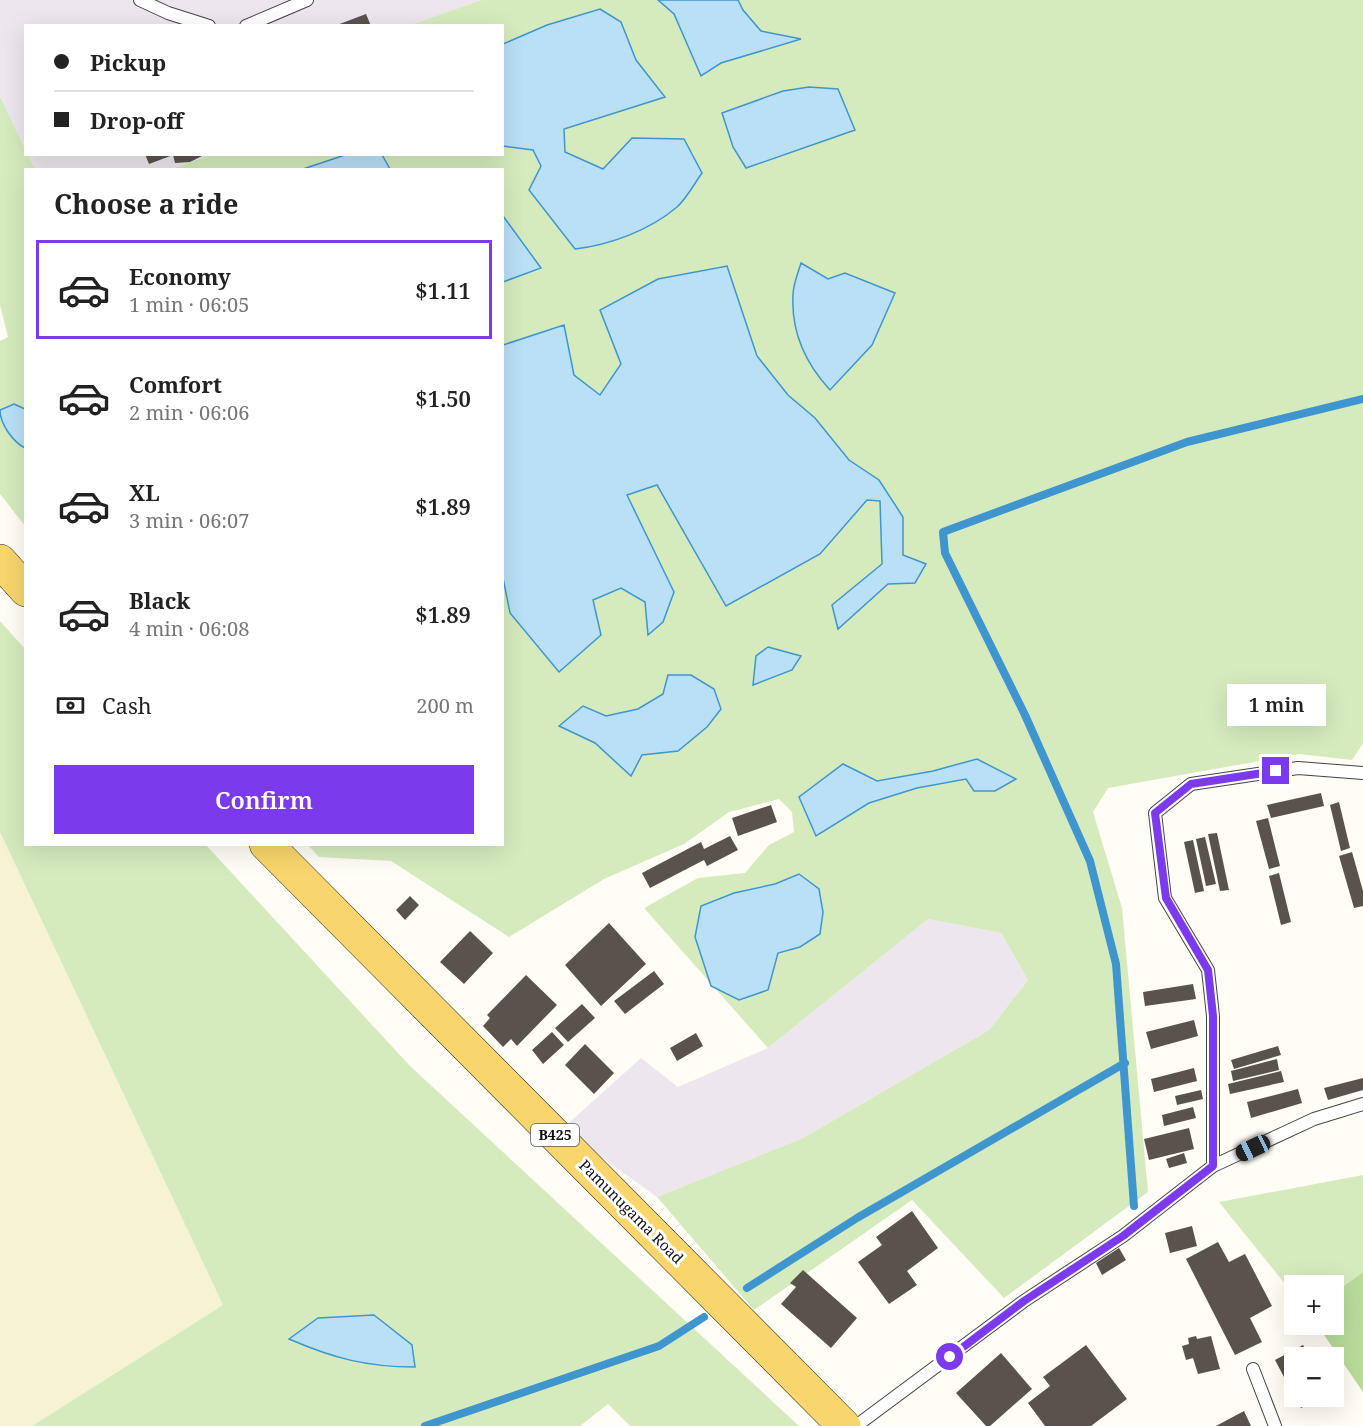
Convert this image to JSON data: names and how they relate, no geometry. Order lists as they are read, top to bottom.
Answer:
{
  "streets": {
    "main road": ["B425", "Pamunugama Road"]
  },
  "page": {
    "banner": ["Pickup", "Drop-off"],
    "heading": "Choose a ride",
    "list": [
      {
        "name": "Economy",
        "note": "1 min · 06:05",
        "value": "$1.11"
      },
      {
        "name": "Comfort",
        "note": "2 min · 06:06",
        "value": "$1.50"
      },
      {
        "name": "XL",
        "note": "3 min · 06:07",
        "value": "$1.89"
      },
      {
        "name": "Black",
        "note": "4 min · 06:08",
        "value": "$1.89"
      }
    ],
    "pay": ["Cash", "200 m"],
    "bubble": "1 min",
    "buttons": "Confirm",
    "map_buttons": ["+", "−"]
  }
}
